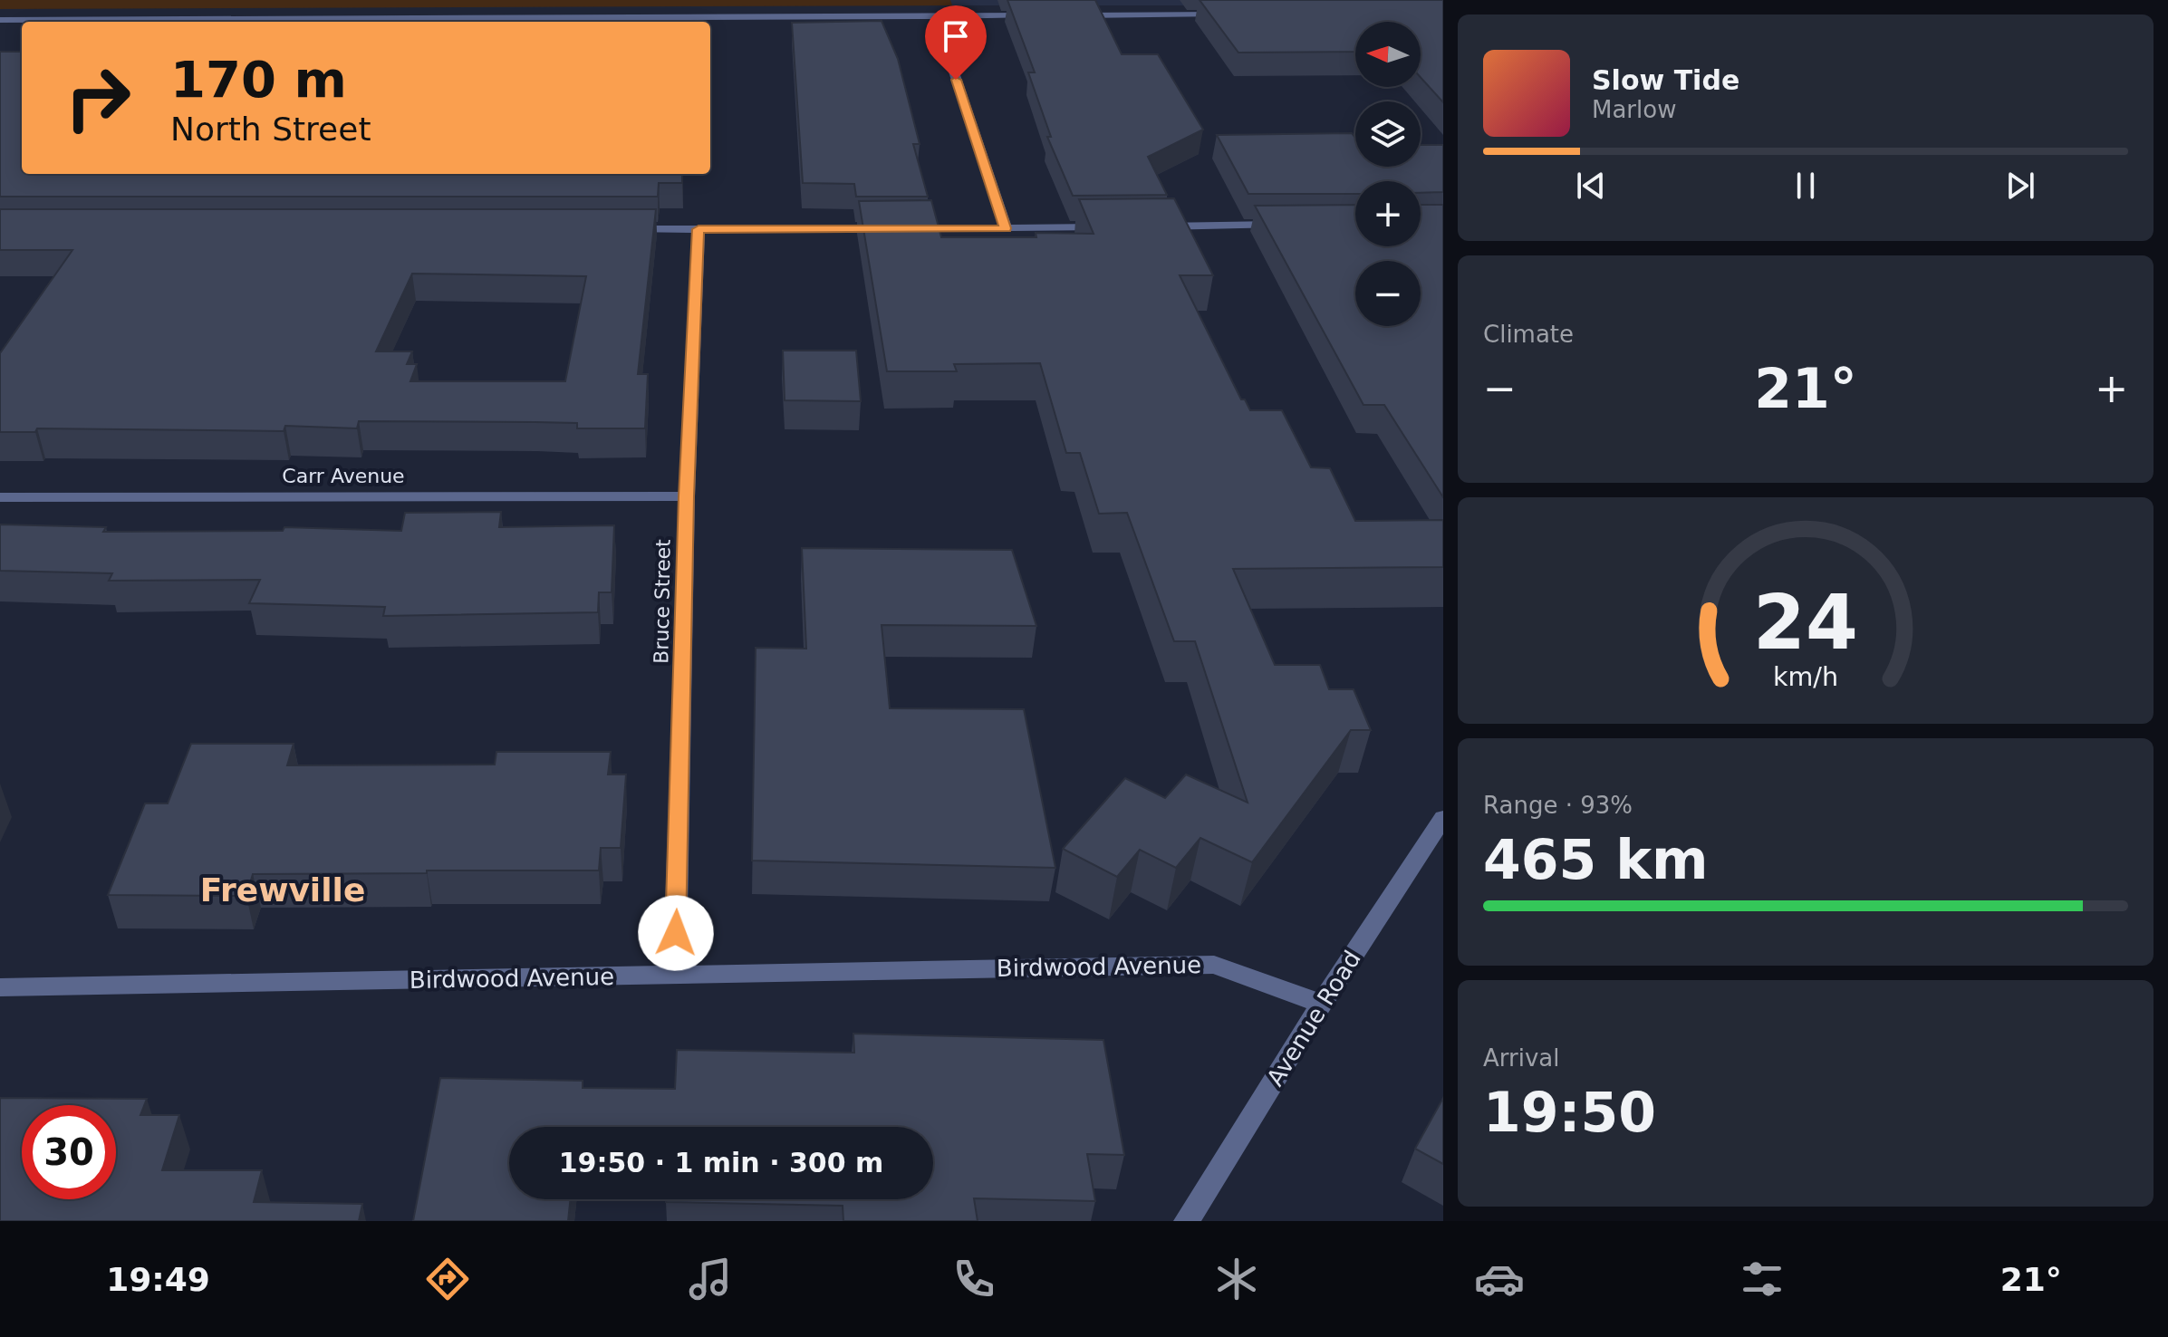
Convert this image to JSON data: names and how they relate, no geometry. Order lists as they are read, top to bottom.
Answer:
{
  "streets": {
    "street": [
      "Carr Avenue",
      "Bruce Street",
      "Birdwood Avenue",
      "Avenue Road"
    ]
  },
  "crossings": [
    ["Carr Avenue", "Bruce Street"],
    ["Bruce Street", "Birdwood Avenue"],
    ["Birdwood Avenue", "Avenue Road"]
  ],
  "districts": ["Frewville"],
  "north": "left",
  "page": {
    "map_buttons": ["+", "−"],
    "turn": ["170 m", "North Street"],
    "song": ["Slow Tide", "Marlow"],
    "tile": [
      "Climate",
      ["Range · 93%", "465 km"],
      ["Arrival", "19:50"]
    ],
    "heat": ["−", "21°", "+"],
    "limit": "30",
    "trip": "19:50 · 1 min · 300 m",
    "tabs": ["19:49", "21°"],
    "gauge": ["24", "km/h"]
  }
}
